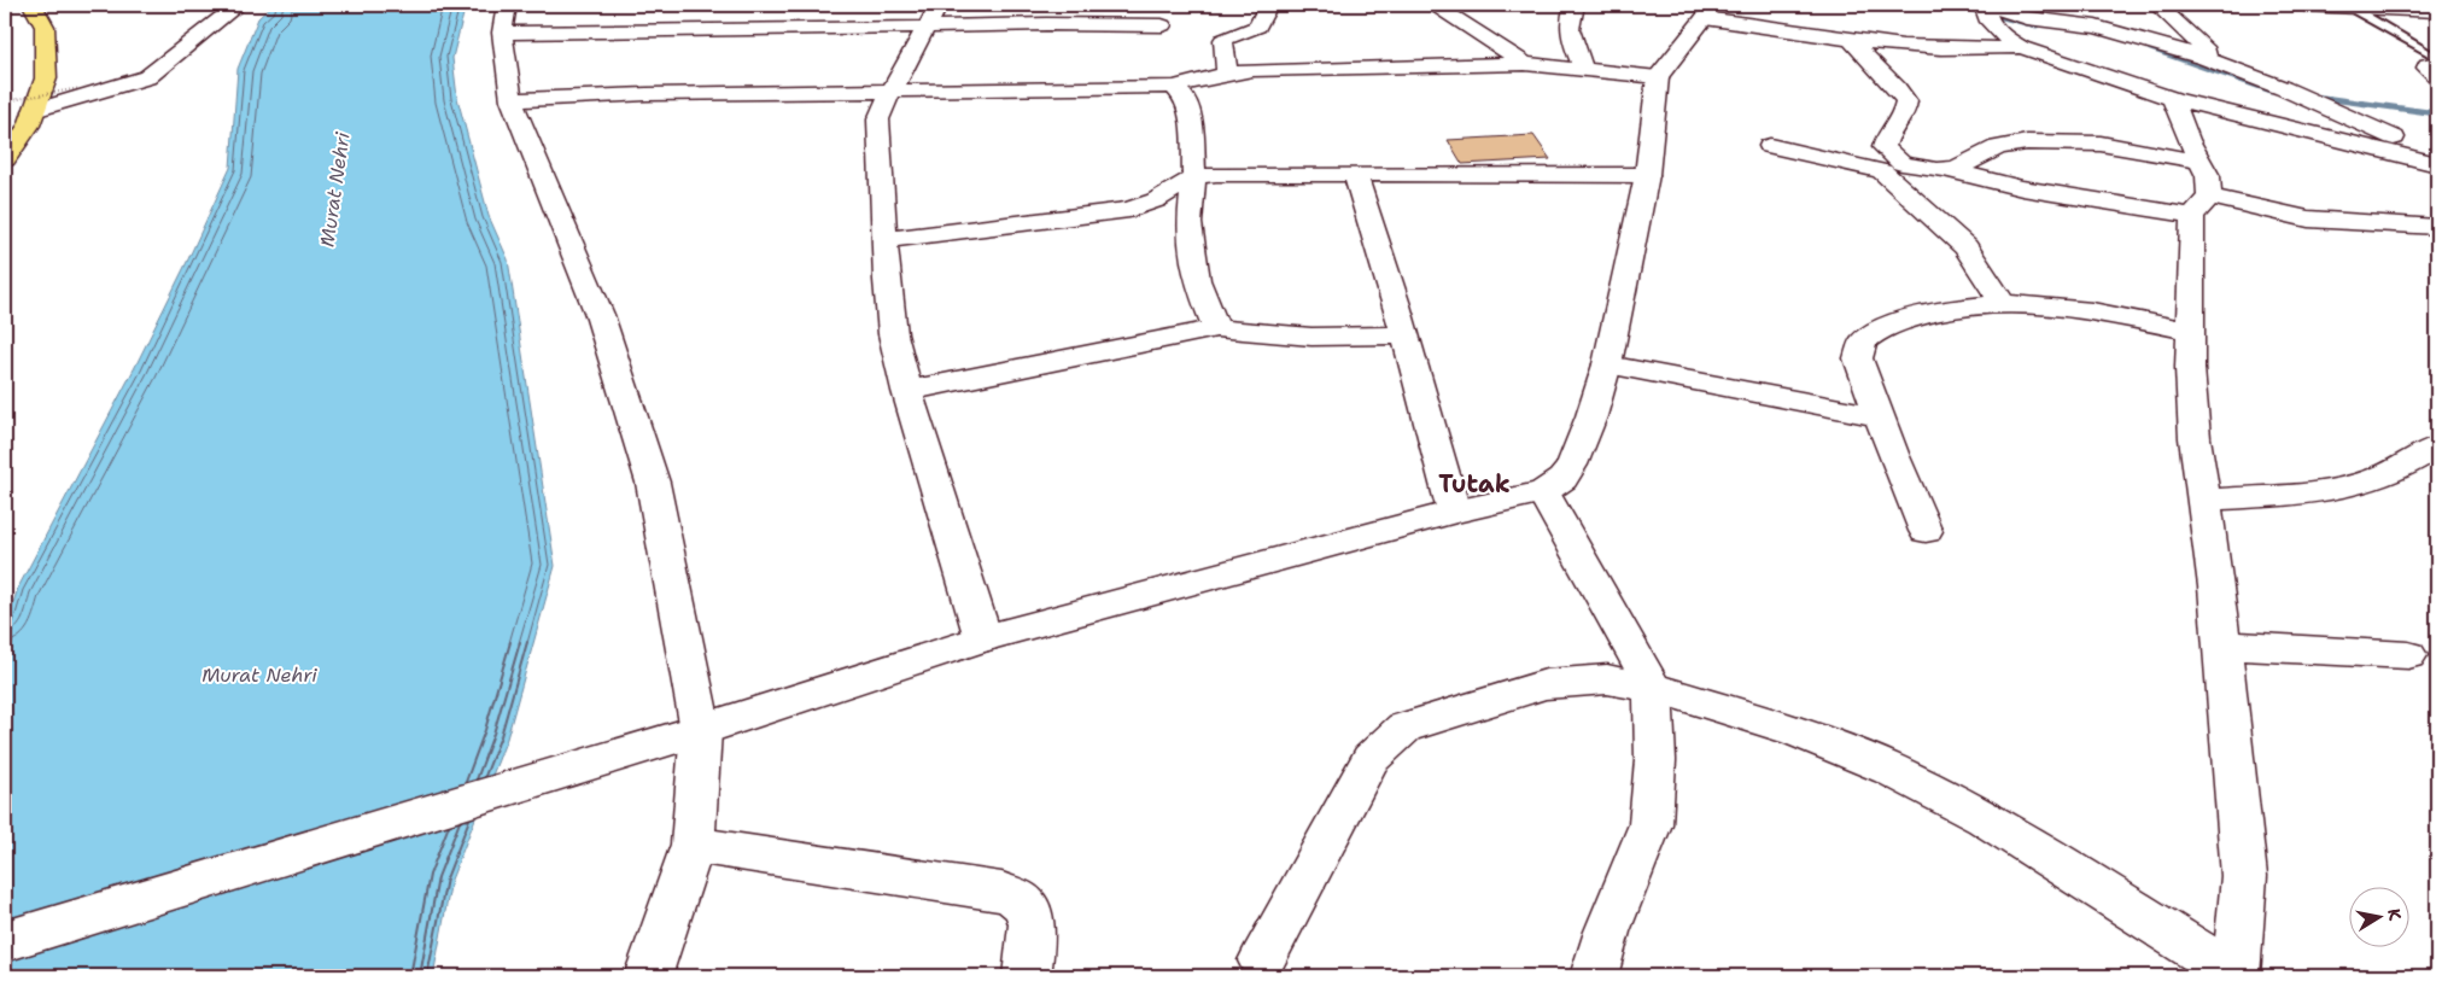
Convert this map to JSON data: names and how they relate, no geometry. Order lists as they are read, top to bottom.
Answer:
{
  "districts": ["Tutak"],
  "water": ["Murat Nehri"],
  "north": "right"
}
